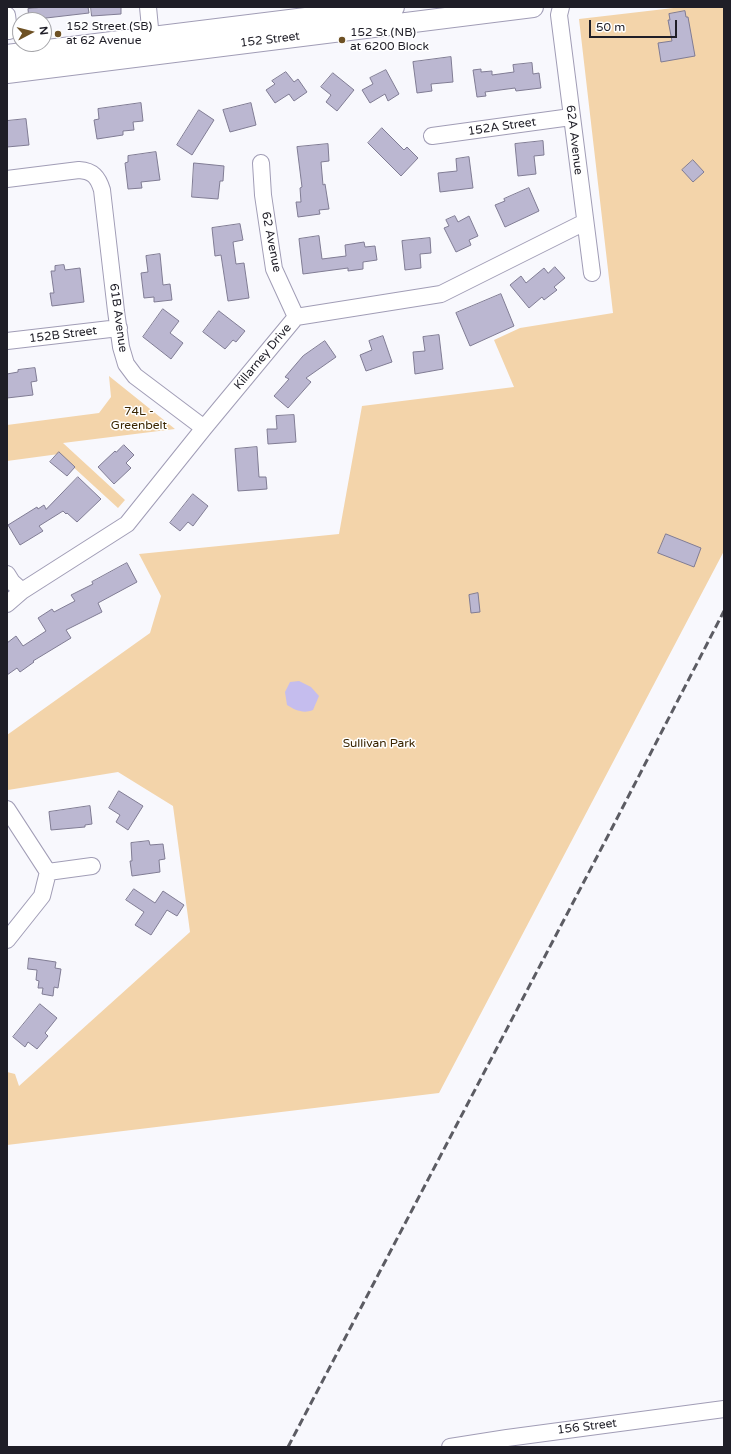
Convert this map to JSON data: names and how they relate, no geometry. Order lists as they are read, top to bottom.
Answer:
{
  "streets": {
    "main road": ["152 Street"],
    "street": [
      "152A Street",
      "62A Avenue",
      "62 Avenue",
      "61B Avenue",
      "152B Street",
      "Killarney Drive",
      "156 Street"
    ]
  },
  "crossings": [
    ["152A Street", "62A Avenue"],
    ["62A Avenue", "Killarney Drive"],
    ["62 Avenue", "Killarney Drive"],
    ["61B Avenue", "152B Street"],
    ["61B Avenue", "Killarney Drive"]
  ],
  "parks": ["74L - Greenbelt", "Sullivan Park"],
  "places": ["152 Street (SB) at 62 Avenue", "152 St (NB) at 6200 Block"],
  "scale_bar": "50 m",
  "north": "right"
}
